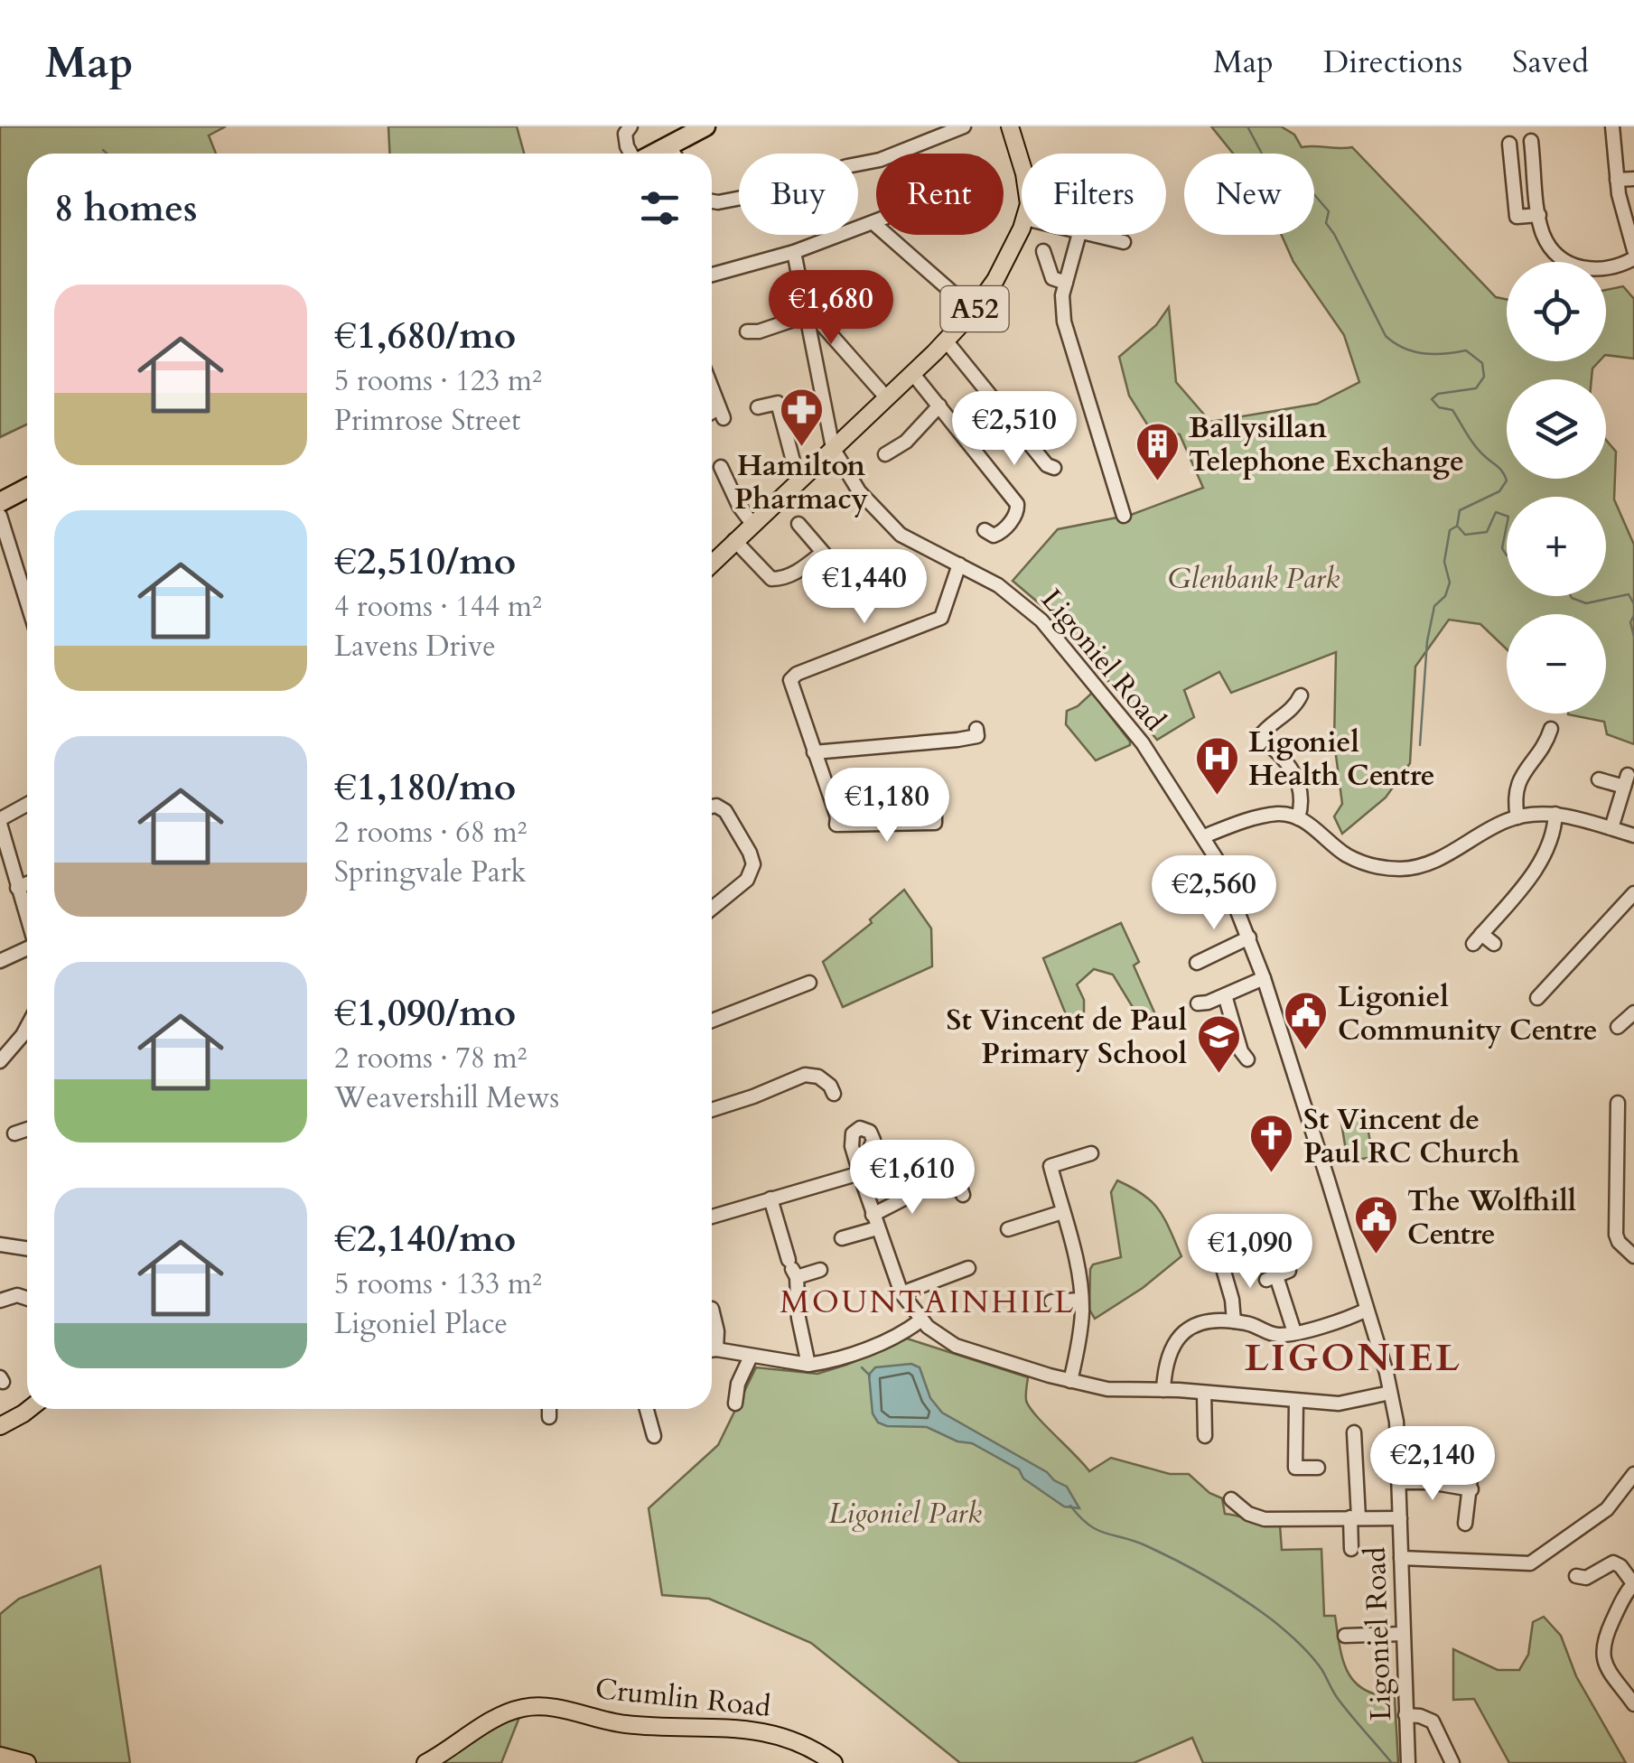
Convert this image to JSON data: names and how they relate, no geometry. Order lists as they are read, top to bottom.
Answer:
{
  "streets": {
    "main road": ["A52", "Crumlin Road"],
    "street": ["Ligoniel Road"]
  },
  "crossings": [
    ["A52", "Ligoniel Road"]
  ],
  "districts": ["MOUNTAINHILL", "LIGONIEL"],
  "parks": ["Glenbank Park", "Ligoniel Park"],
  "places": {
    "pharmacy": ["Hamilton Pharmacy"],
    "building": ["Ballysillan Telephone Exchange"],
    "hospital": ["Ligoniel Health Centre"],
    "public building": ["Ligoniel Community Centre", "The Wolfhill Centre"],
    "school or university": ["St Vincent de Paul Primary School"],
    "church": ["St Vincent de Paul RC Church"]
  },
  "page": {
    "header": "Map",
    "nav": ["Map", "Directions", "Saved"],
    "chip": [
      "Buy",
      "Rent",
      "Filters",
      "New"
    ],
    "heading": "8 homes",
    "map_buttons": ["+", "−"],
    "list": [
      {
        "name": "€1,680/mo",
        "note": "5 rooms · 123 m² · Primrose Street"
      },
      {
        "name": "€2,510/mo",
        "note": "4 rooms · 144 m² · Lavens Drive"
      },
      {
        "name": "€1,180/mo",
        "note": "2 rooms · 68 m² · Springvale Park"
      },
      {
        "name": "€1,090/mo",
        "note": "2 rooms · 78 m² · Weavershill Mews"
      },
      {
        "name": "€2,140/mo",
        "note": "5 rooms · 133 m² · Ligoniel Place"
      }
    ],
    "price": [
      "€1,680",
      "€2,510",
      "€1,440",
      "€1,180",
      "€2,560",
      "€1,610",
      "€1,090",
      "€2,140"
    ]
  }
}
